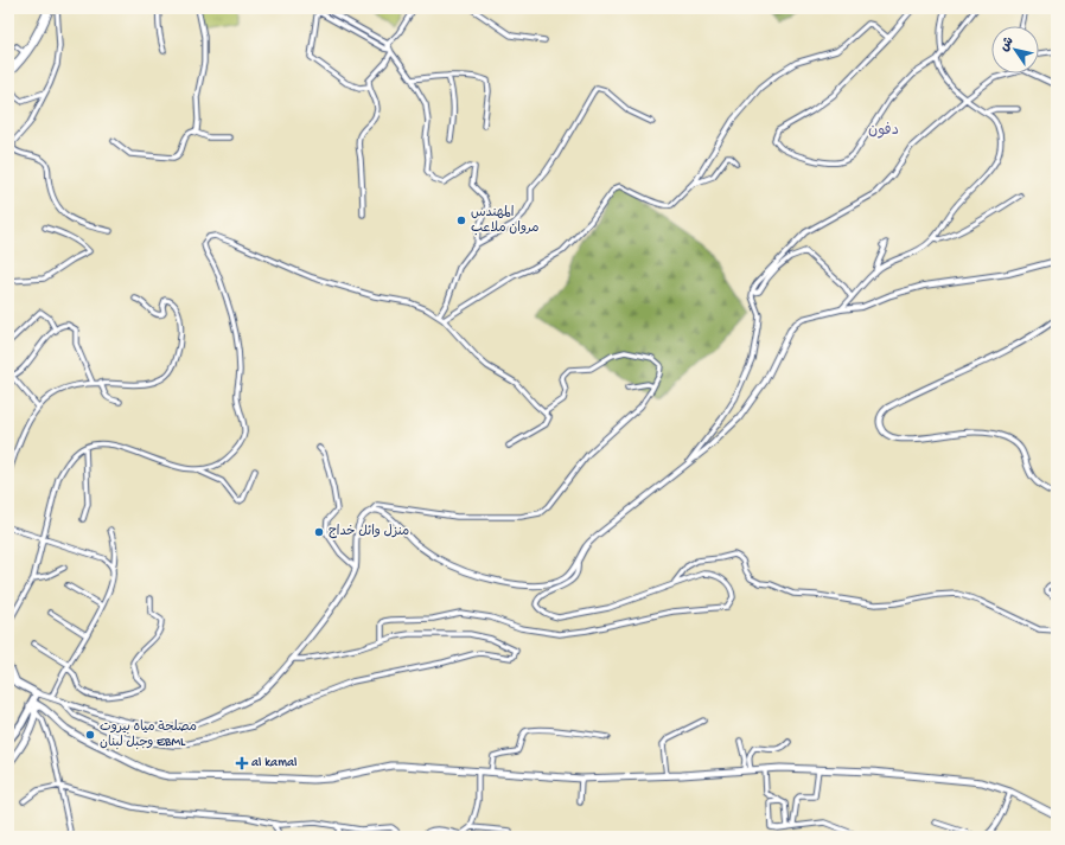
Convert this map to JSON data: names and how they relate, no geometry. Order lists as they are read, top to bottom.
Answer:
{
  "districts": ["دفون"],
  "places": {
    "other": ["المهندس مروان ملاعب", "منزل وائل خداج", "مصلحة مياه بيروت وجبل لبنان EBML"],
    "health": ["al kamal"]
  },
  "north": "top left"
}
